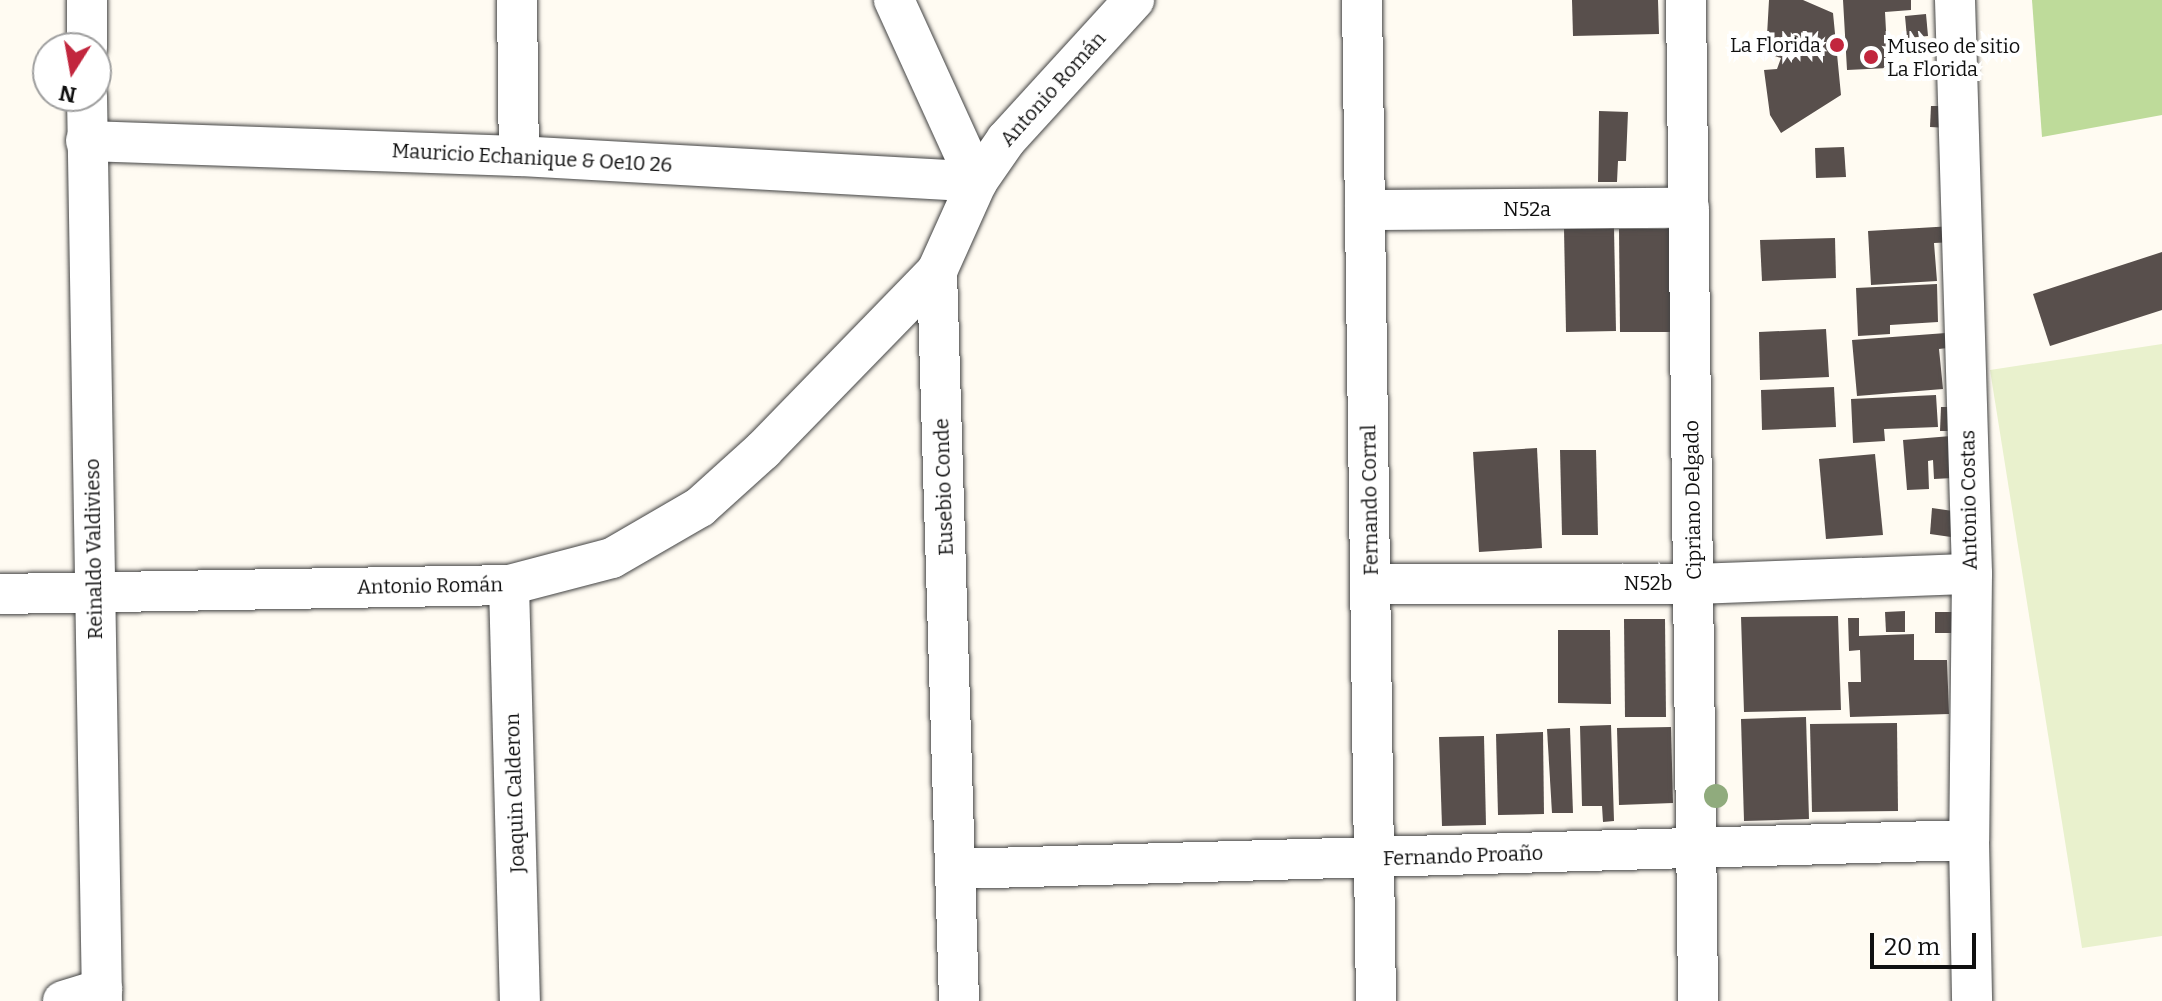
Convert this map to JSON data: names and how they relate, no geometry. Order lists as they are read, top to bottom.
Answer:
{
  "streets": {
    "street": [
      "Antonio Román",
      "Mauricio Echanique & Oe10 26",
      "N52a",
      "Eusebio Conde",
      "Fernando Corral",
      "Cipriano Delgado",
      "Antonio Costas",
      "Reinaldo Valdivieso",
      "N52b",
      "Joaquin Calderon",
      "Fernando Proaño"
    ]
  },
  "crossings": [
    ["Antonio Román", "Mauricio Echanique & Oe10 26"],
    ["Antonio Román", "Eusebio Conde"],
    ["Antonio Román", "Reinaldo Valdivieso"],
    ["Antonio Román", "Joaquin Calderon"],
    ["Mauricio Echanique & Oe10 26", "Eusebio Conde"],
    ["Mauricio Echanique & Oe10 26", "Reinaldo Valdivieso"],
    ["N52a", "Fernando Corral"],
    ["N52a", "Cipriano Delgado"],
    ["Eusebio Conde", "Fernando Proaño"],
    ["Fernando Corral", "N52b"],
    ["Fernando Corral", "Fernando Proaño"],
    ["Cipriano Delgado", "N52b"],
    ["Cipriano Delgado", "Fernando Proaño"],
    ["Antonio Costas", "N52b"],
    ["Antonio Costas", "Fernando Proaño"]
  ],
  "places": ["La Florida", "Museo de sitio La Florida"],
  "scale_bar": "20 m",
  "north": "bottom"
}
